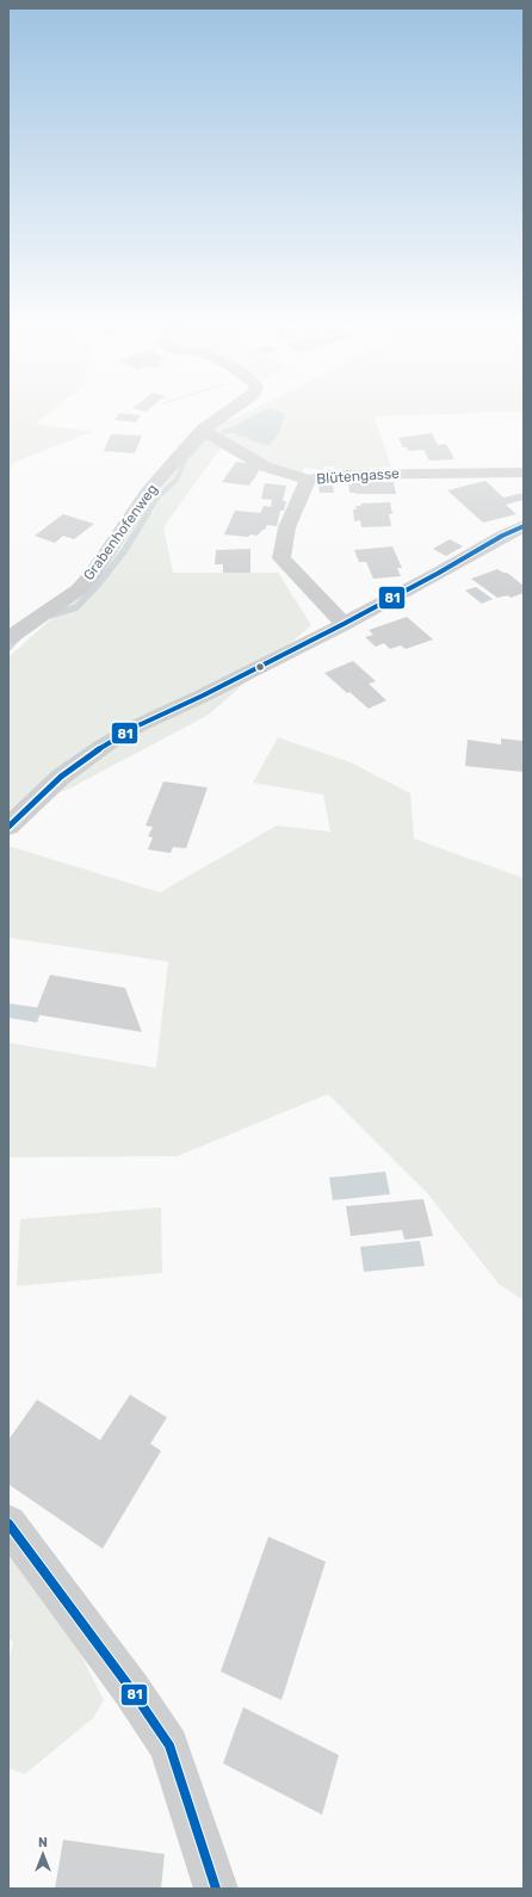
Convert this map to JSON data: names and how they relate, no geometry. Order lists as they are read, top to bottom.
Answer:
{
  "streets": {
    "street": ["Blütengasse", "Grabenhofenweg"]
  },
  "crossings": [
    ["Blütengasse", "Grabenhofenweg"]
  ],
  "lines": ["transit line 81"],
  "north": "top"
}
